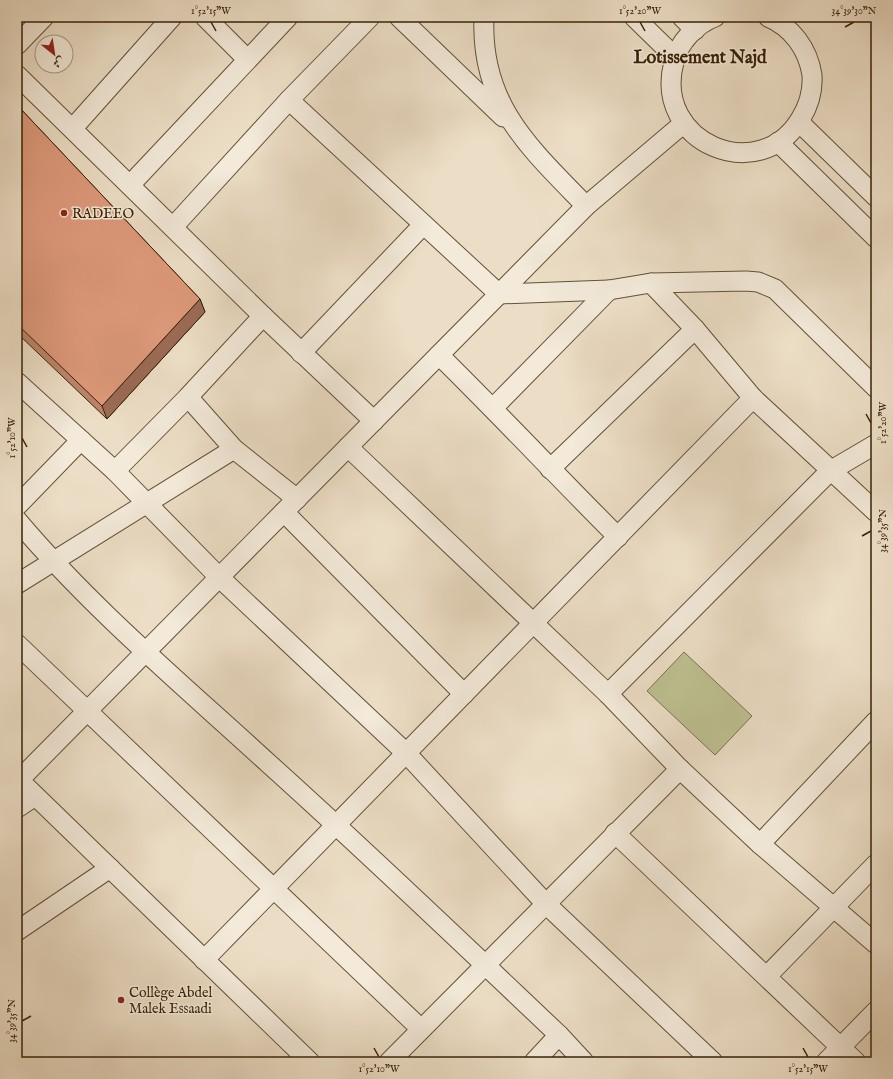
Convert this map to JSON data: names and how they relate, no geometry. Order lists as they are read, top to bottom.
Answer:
{
  "districts": ["Lotissement Najd"],
  "places": ["RADEEO", "Collège Abdel Malek Essaadi"],
  "north": "bottom right",
  "coordinates": [
    "1°52'15\"W",
    "1°52'20\"W",
    "34°39'30\"N",
    "1°52'10\"W",
    "34°39'35\"N"
  ]
}
